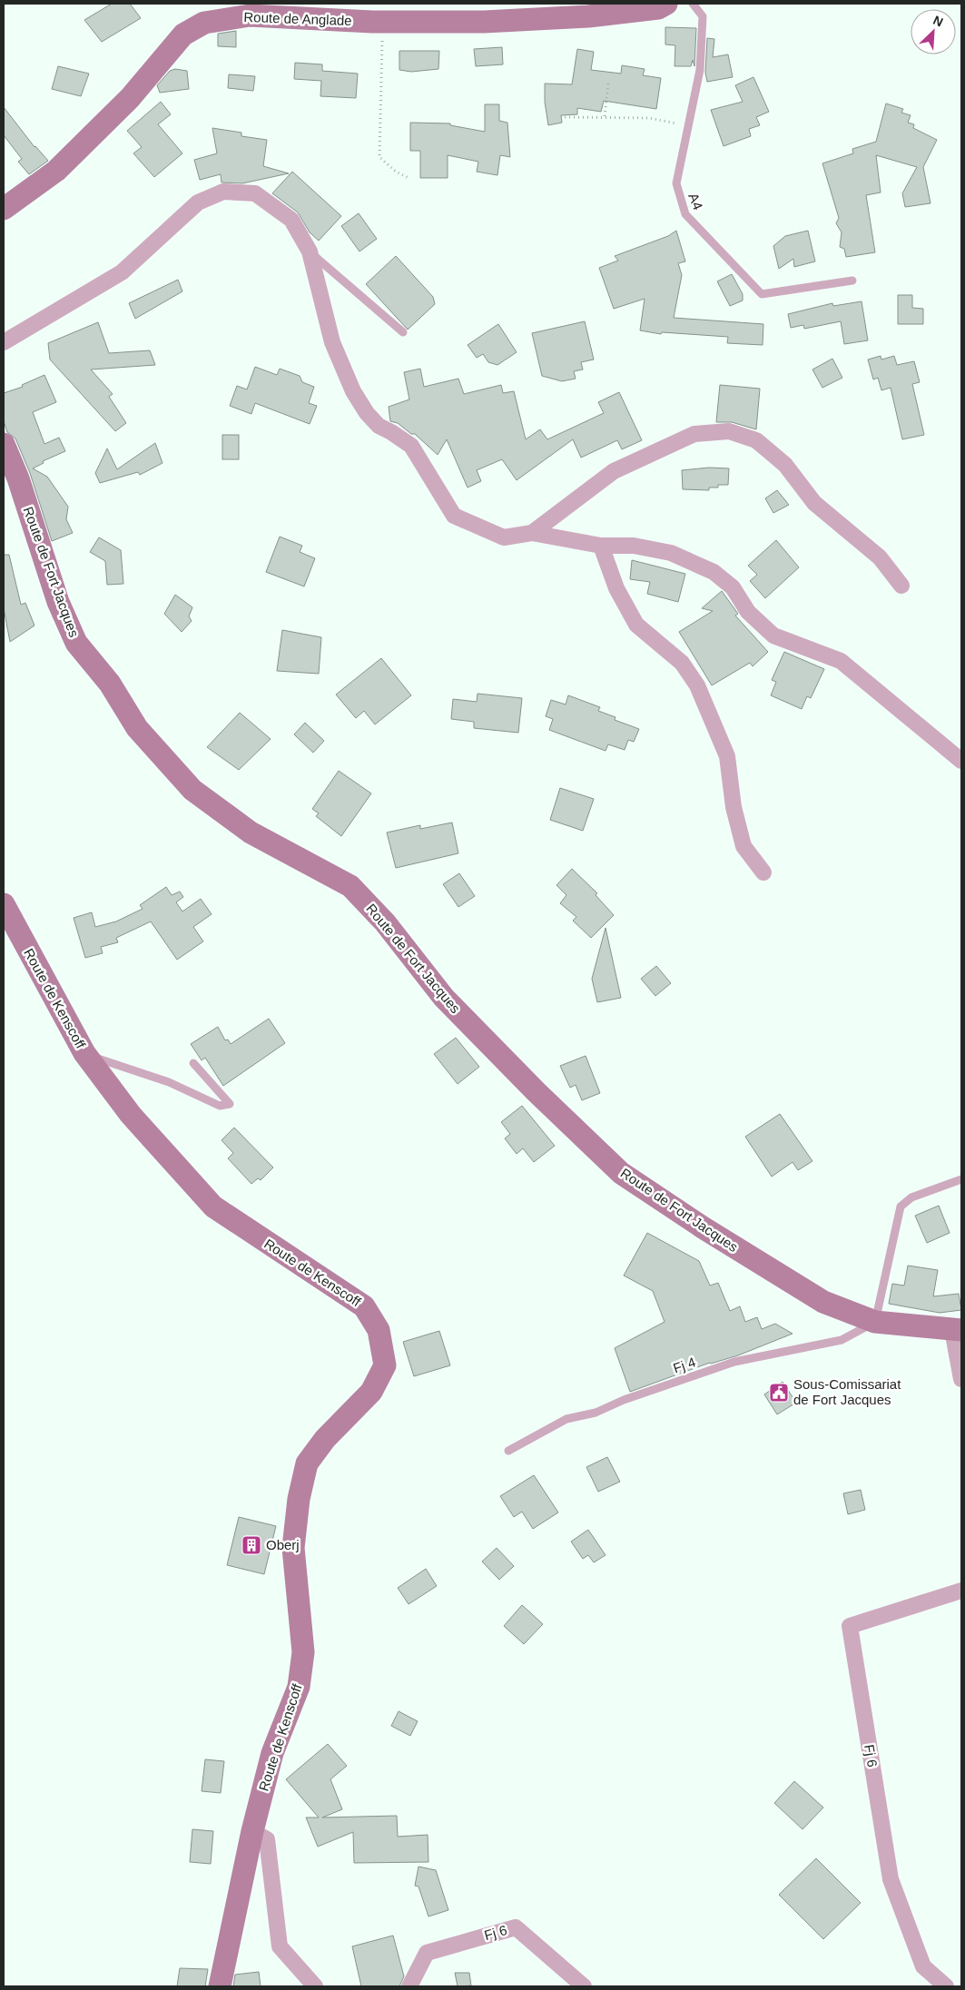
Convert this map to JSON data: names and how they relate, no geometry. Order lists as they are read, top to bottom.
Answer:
{
  "streets": {
    "street": [
      "Route de Anglade",
      "Route de Fort Jacques",
      "Route de Kenscoff",
      "Fj 6"
    ],
    "lane": ["A4", "Fj 4"]
  },
  "crossings": [
    ["Route de Fort Jacques", "Fj 4"]
  ],
  "places": {
    "public building": ["Sous-Comissariat de Fort Jacques"],
    "building": ["Oberj"]
  },
  "north": "top right"
}
